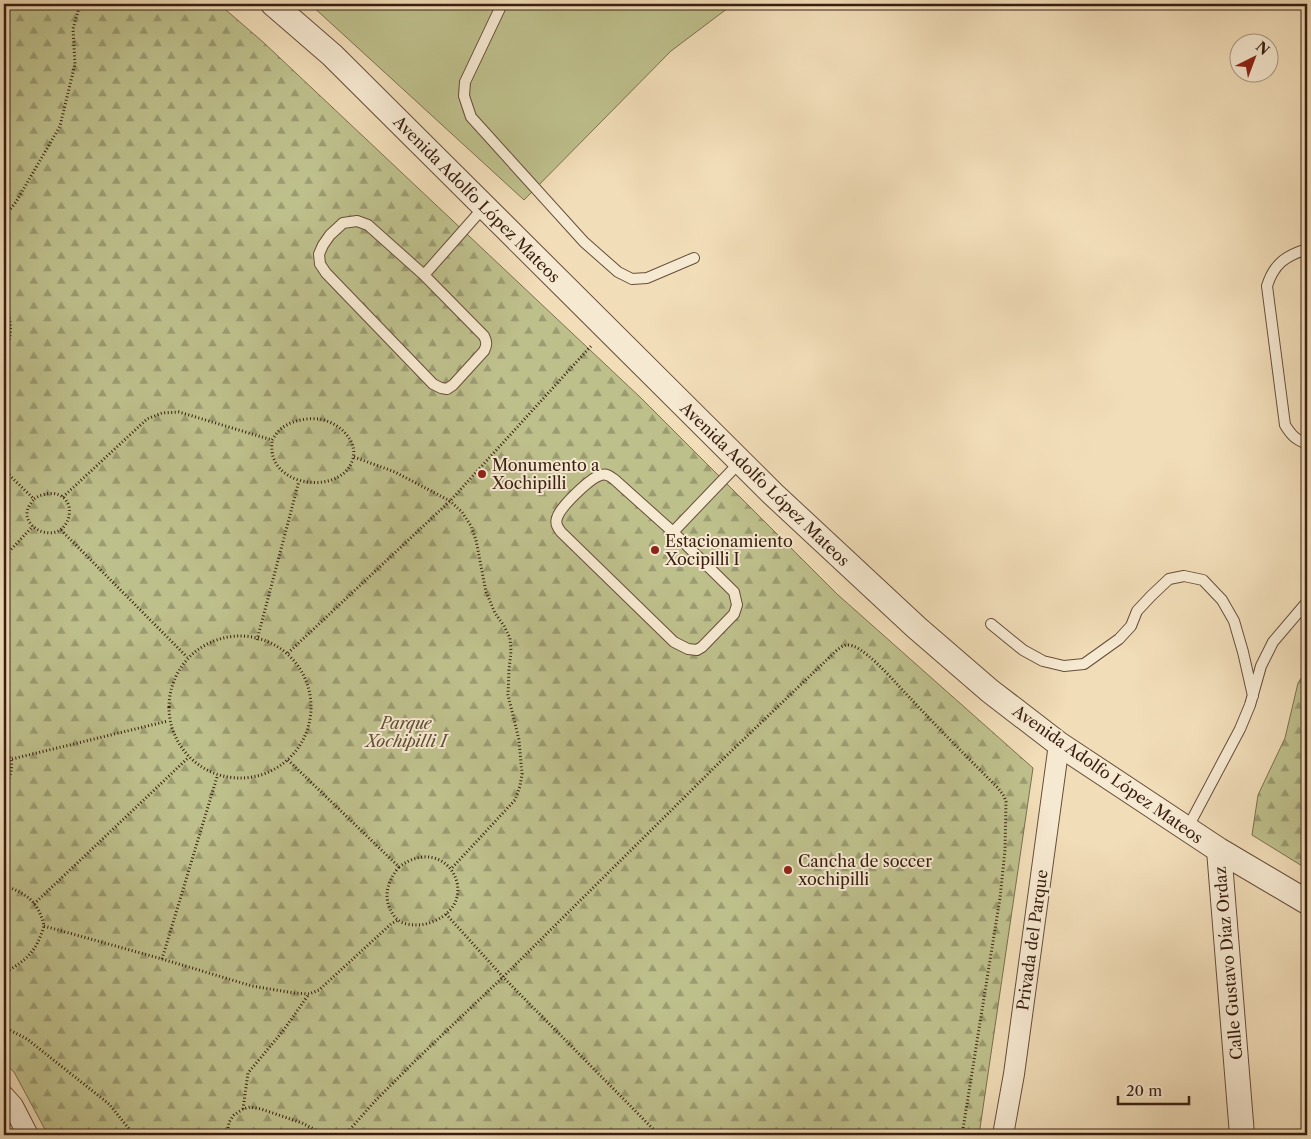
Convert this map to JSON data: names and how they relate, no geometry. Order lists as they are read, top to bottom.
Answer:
{
  "streets": {
    "street": ["Avenida Adolfo López Mateos", "Privada del Parque", "Calle Gustavo Díaz Ordaz"]
  },
  "crossings": [
    ["Avenida Adolfo López Mateos", "Privada del Parque"],
    ["Avenida Adolfo López Mateos", "Calle Gustavo Díaz Ordaz"]
  ],
  "parks": ["Parque Xochipilli I"],
  "places": ["Monumento a Xochipilli", "Estacionamiento Xocipilli I", "Cancha de soccer xochipilli"],
  "scale_bar": "20 m",
  "north": "top right"
}
